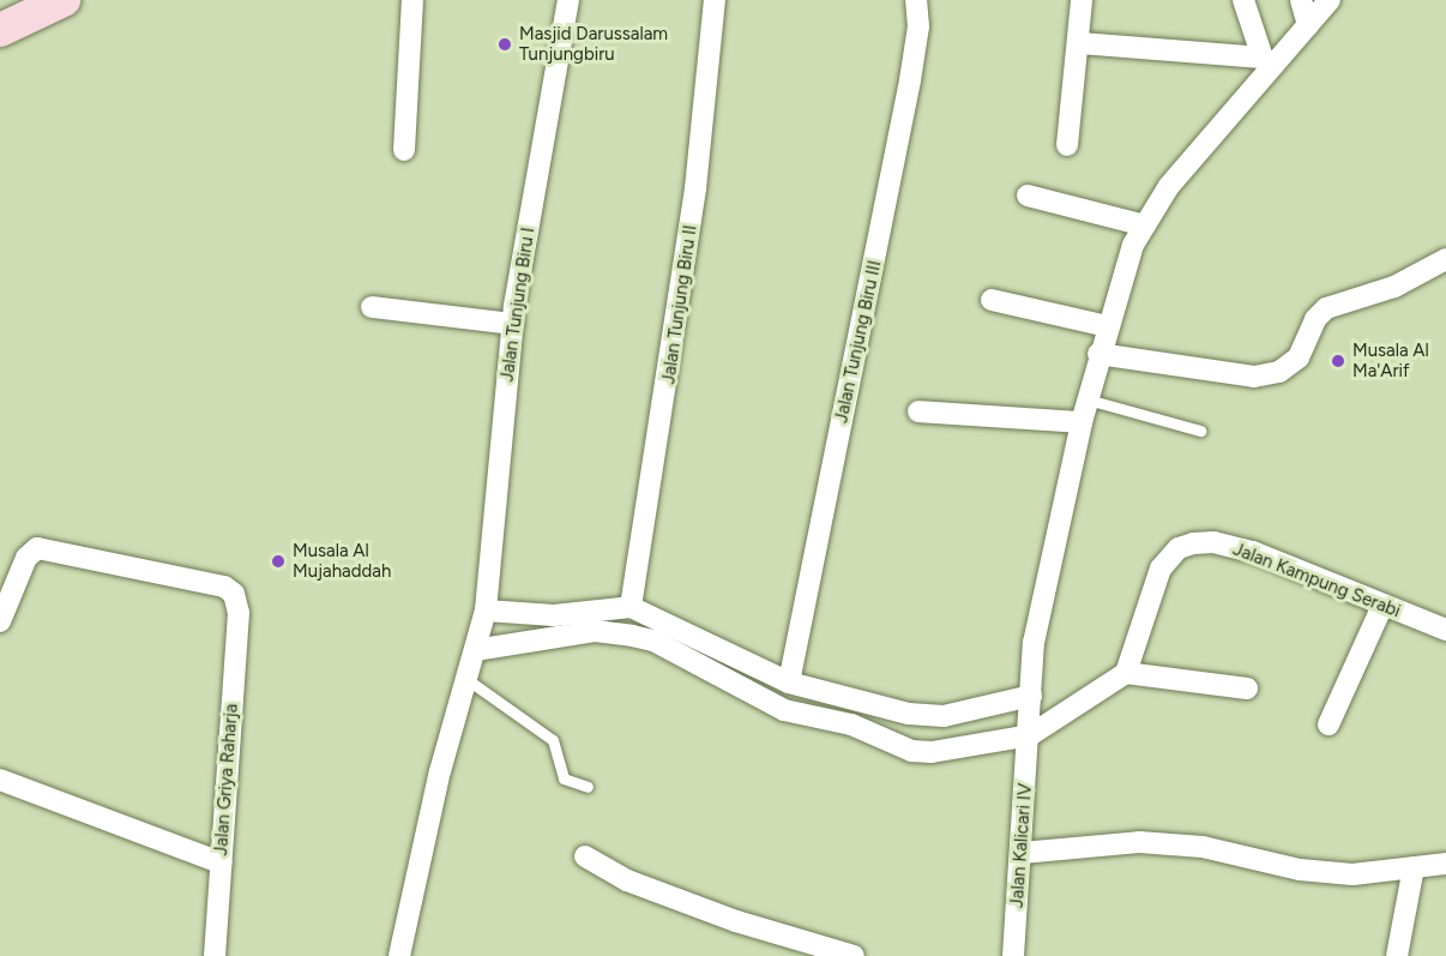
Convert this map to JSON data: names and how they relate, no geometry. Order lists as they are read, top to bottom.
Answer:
{
  "streets": {
    "street": [
      "Jalan Tunjung Biru I",
      "Jalan Tunjung Biru II",
      "Jalan Tunjung Biru III",
      "Jalan Kampung Serabi",
      "Jalan Griya Raharja",
      "Jalan Kalicari IV"
    ]
  },
  "places": ["Masjid Darussalam Tunjungbiru", "Musala Al Ma'Arif", "Musala Al Mujahaddah"]
}
